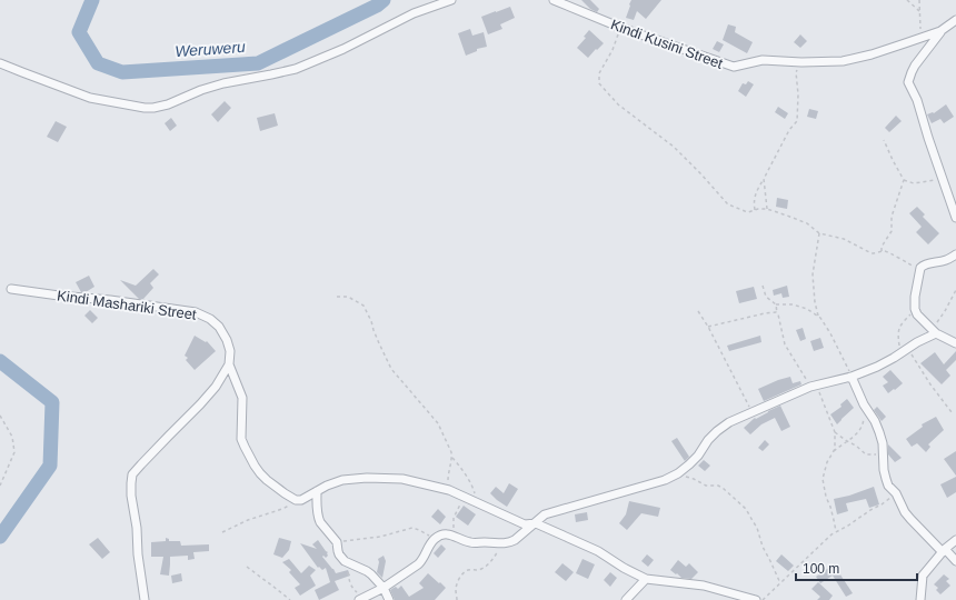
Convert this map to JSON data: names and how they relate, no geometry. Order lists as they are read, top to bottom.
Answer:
{
  "streets": {
    "street": ["Kindi Kusini Street", "Kindi Mashariki Street"]
  },
  "water": ["Weruweru"],
  "scale_bar": "100 m"
}
